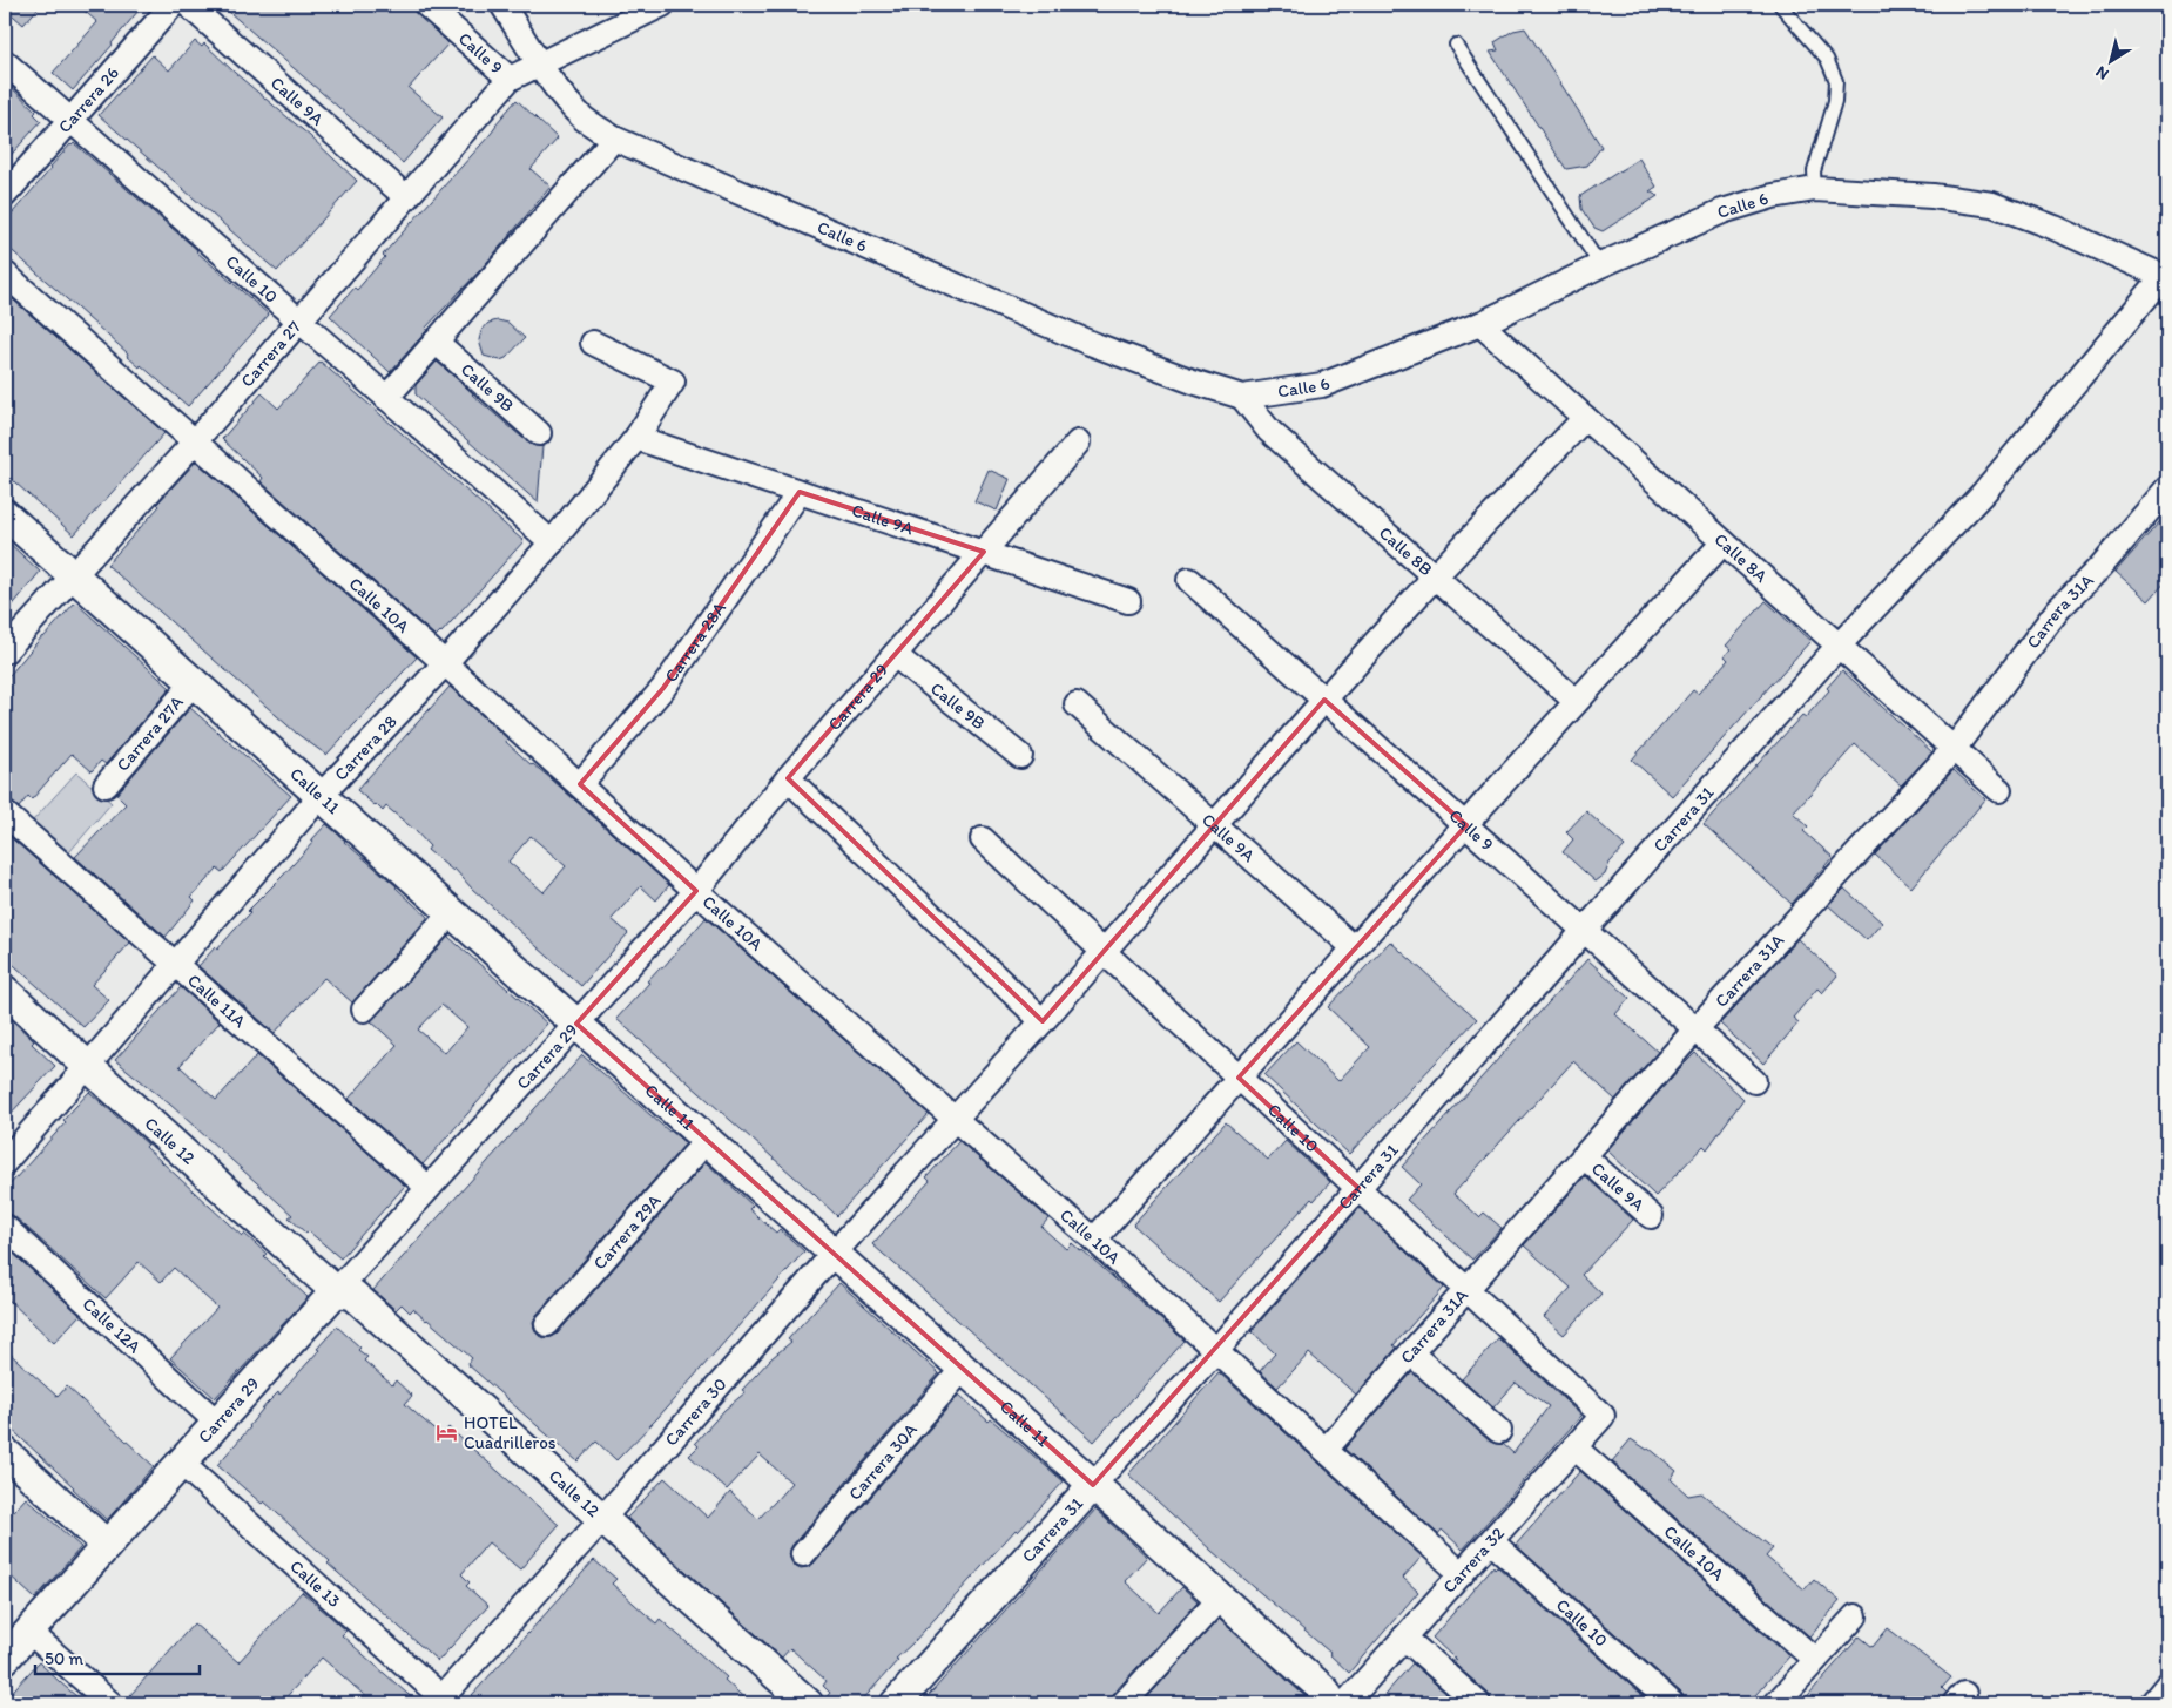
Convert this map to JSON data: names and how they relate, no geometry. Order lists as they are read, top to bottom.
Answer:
{
  "streets": {
    "street": [
      "Calle 9",
      "Carrera 26",
      "Calle 9A",
      "Calle 6",
      "Calle 10",
      "Carrera 27",
      "Calle 9B",
      "Calle 8B",
      "Calle 8A",
      "Calle 10A",
      "Carrera 31A",
      "Carrera 28A",
      "Carrera 29",
      "Carrera 27A",
      "Carrera 28",
      "Calle 11",
      "Carrera 31",
      "Calle 11A",
      "Calle 12",
      "Carrera 29A",
      "Calle 12A",
      "Carrera 30",
      "Carrera 30A",
      "Carrera 32",
      "Calle 13"
    ]
  },
  "crossings": [
    ["Calle 9", "Carrera 27"],
    ["Calle 9", "Carrera 31A"],
    ["Calle 9", "Carrera 31"],
    ["Calle 9", "Carrera 30"],
    ["Carrera 26", "Calle 10"],
    ["Calle 9A", "Carrera 27"],
    ["Calle 9A", "Carrera 31A"],
    ["Calle 9A", "Carrera 28A"],
    ["Calle 9A", "Carrera 29"],
    ["Calle 9A", "Carrera 28"],
    ["Calle 9A", "Carrera 30"],
    ["Calle 6", "Carrera 27"],
    ["Calle 6", "Calle 8B"],
    ["Calle 6", "Calle 8A"],
    ["Calle 6", "Carrera 31"],
    ["Calle 10", "Carrera 27"],
    ["Calle 10", "Carrera 31A"],
    ["Calle 10", "Carrera 28"],
    ["Calle 10", "Carrera 31"],
    ["Calle 10", "Carrera 30"],
    ["Calle 10", "Carrera 32"],
    ["Carrera 27", "Calle 10A"],
    ["Carrera 27", "Calle 11"],
    ["Calle 9B", "Carrera 29"],
    ["Calle 8B", "Carrera 30"],
    ["Calle 8A", "Carrera 31A"],
    ["Calle 8A", "Carrera 31"],
    ["Calle 8A", "Carrera 30"],
    ["Calle 10A", "Carrera 31A"],
    ["Calle 10A", "Carrera 28A"],
    ["Calle 10A", "Carrera 29"],
    ["Calle 10A", "Carrera 28"],
    ["Calle 10A", "Carrera 31"],
    ["Calle 10A", "Carrera 30"],
    ["Calle 10A", "Carrera 32"],
    ["Carrera 29", "Calle 11"],
    ["Carrera 29", "Calle 11A"],
    ["Carrera 29", "Calle 12"],
    ["Carrera 29", "Calle 12A"],
    ["Carrera 29", "Calle 13"],
    ["Carrera 27A", "Calle 11"],
    ["Carrera 28", "Calle 11"],
    ["Carrera 28", "Calle 11A"],
    ["Carrera 28", "Calle 12"],
    ["Calle 11", "Carrera 31"],
    ["Calle 11", "Carrera 29A"],
    ["Calle 11", "Carrera 30"],
    ["Calle 11", "Carrera 30A"],
    ["Calle 12", "Carrera 30"],
    ["Carrera 30", "Calle 13"]
  ],
  "places": {
    "hotel": ["HOTEL Cuadrilleros"]
  },
  "scale_bar": "50 m",
  "north": "bottom left"
}
